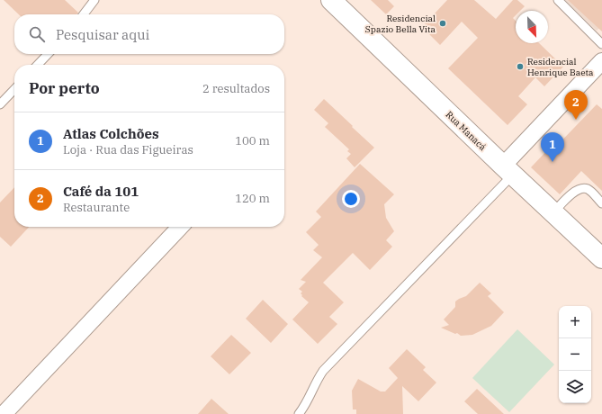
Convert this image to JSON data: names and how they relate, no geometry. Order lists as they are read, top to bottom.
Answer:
{
  "streets": {
    "street": ["Rua Manacá"]
  },
  "places": ["Residencial Spazio Bella Vita", "Residencial Henrique Baeta"],
  "north": "bottom right",
  "page": {
    "search": "Pesquisar aqui",
    "heading": ["Por perto", "2 resultados"],
    "pins": ["2", "1"],
    "list": [
      {
        "mark": "1",
        "name": "Atlas Colchões",
        "note": "Loja · Rua das Figueiras",
        "value": "100 m"
      },
      {
        "mark": "2",
        "name": "Café da 101",
        "note": "Restaurante",
        "value": "120 m"
      }
    ],
    "map_buttons": ["+", "−"]
  }
}
